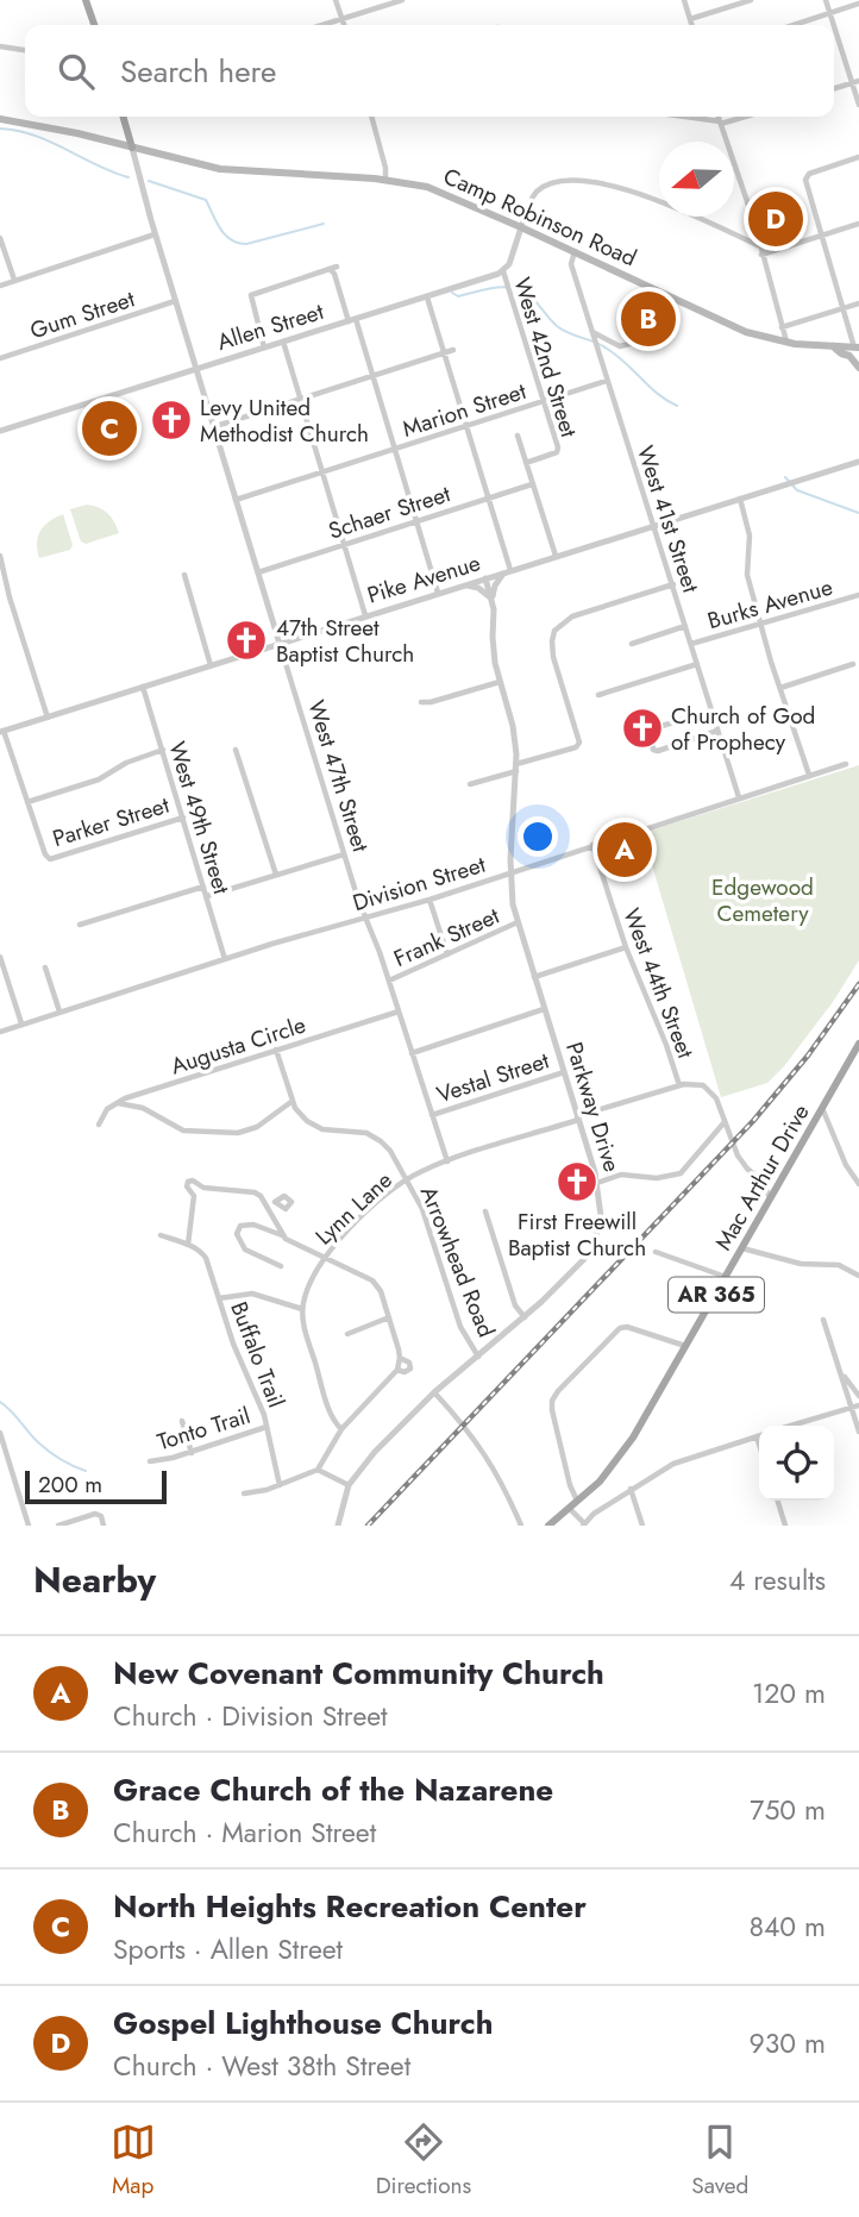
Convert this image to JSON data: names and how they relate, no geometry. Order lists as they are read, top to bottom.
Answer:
{
  "streets": {
    "main road": [
      "Camp Robinson Road",
      "West 47th Street",
      "Mac Arthur Drive",
      "AR 365"
    ],
    "street": [
      "Gum Street",
      "Allen Street",
      "West 42nd Street",
      "Marion Street",
      "Schaer Street",
      "West 41st Street",
      "Pike Avenue",
      "Burks Avenue",
      "West 49th Street",
      "Parker Street",
      "Division Street",
      "Frank Street",
      "West 44th Street",
      "Augusta Circle",
      "Vestal Street",
      "Parkway Drive",
      "Lynn Lane",
      "Arrowhead Road",
      "Buffalo Trail",
      "Tonto Trail"
    ]
  },
  "crossings": [
    ["Camp Robinson Road", "West 41st Street"],
    ["Camp Robinson Road", "West 47th Street"],
    ["Gum Street", "West 47th Street"],
    ["Allen Street", "West 42nd Street"],
    ["Allen Street", "West 47th Street"],
    ["West 42nd Street", "Marion Street"],
    ["Marion Street", "West 41st Street"],
    ["Marion Street", "West 47th Street"],
    ["Schaer Street", "West 47th Street"],
    ["West 41st Street", "Pike Avenue"],
    ["West 41st Street", "Burks Avenue"],
    ["West 41st Street", "Division Street"],
    ["Pike Avenue", "West 47th Street"],
    ["Pike Avenue", "West 49th Street"],
    ["Pike Avenue", "Parkway Drive"],
    ["West 47th Street", "Division Street"],
    ["West 47th Street", "Frank Street"],
    ["West 47th Street", "Augusta Circle"],
    ["West 47th Street", "Vestal Street"],
    ["West 47th Street", "Lynn Lane"],
    ["West 49th Street", "Parker Street"],
    ["West 49th Street", "Division Street"],
    ["Division Street", "West 44th Street"],
    ["Division Street", "Parkway Drive"],
    ["Frank Street", "Parkway Drive"],
    ["West 44th Street", "Lynn Lane"],
    ["Augusta Circle", "Arrowhead Road"],
    ["Vestal Street", "Parkway Drive"],
    ["Parkway Drive", "Lynn Lane"],
    ["Parkway Drive", "Arrowhead Road"],
    ["Lynn Lane", "Arrowhead Road"],
    ["Buffalo Trail", "Tonto Trail"]
  ],
  "parks": ["Edgewood Cemetery"],
  "places": {
    "church": [
      "Levy United Methodist Church",
      "47th Street Baptist Church",
      "Church of God of Prophecy",
      "First Freewill Baptist Church"
    ]
  },
  "scale_bar": "200 m",
  "north": "left",
  "page": {
    "search": "Search here",
    "pins": [
      "D",
      "B",
      "C",
      "A"
    ],
    "scale": "200 m",
    "heading": ["Nearby", "4 results"],
    "list": [
      {
        "mark": "A",
        "name": "New Covenant Community Church",
        "note": "Church · Division Street",
        "value": "120 m"
      },
      {
        "mark": "B",
        "name": "Grace Church of the Nazarene",
        "note": "Church · Marion Street",
        "value": "750 m"
      },
      {
        "mark": "C",
        "name": "North Heights Recreation Center",
        "note": "Sports · Allen Street",
        "value": "840 m"
      },
      {
        "mark": "D",
        "name": "Gospel Lighthouse Church",
        "note": "Church · West 38th Street",
        "value": "930 m"
      }
    ],
    "nav": ["Map", "Directions", "Saved"]
  }
}
